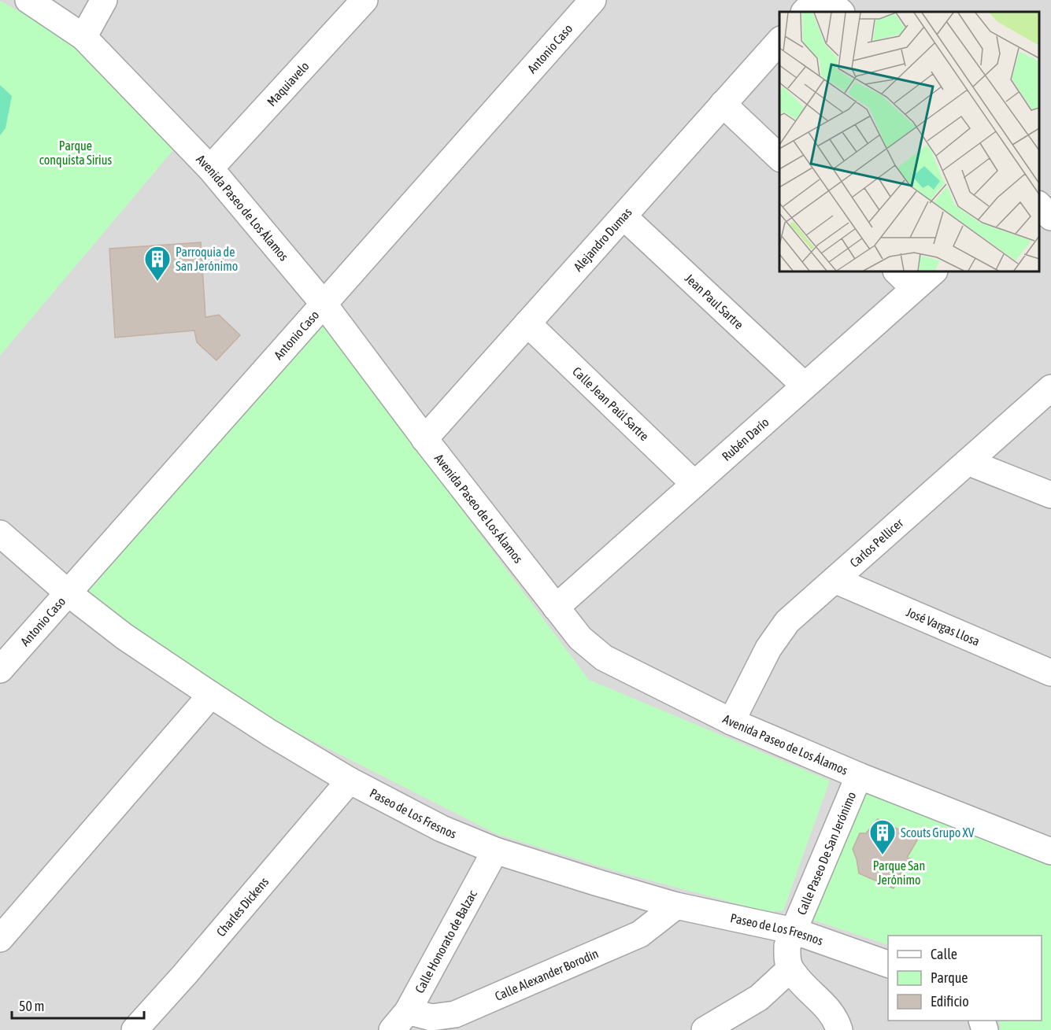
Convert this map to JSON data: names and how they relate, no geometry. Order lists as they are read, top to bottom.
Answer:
{
  "streets": {
    "street": [
      "Antonio Caso",
      "Maquiavelo",
      "Avenida Paseo de Los Álamos",
      "Alejandro Dumas",
      "Jean Paul Sartre",
      "Calle Jean Paúl Sartre",
      "Rubén Darío",
      "Carlos Pellicer",
      "José Vargas Llosa",
      "Paseo de Los Fresnos",
      "Calle Paseo De San Jerónimo",
      "Charles Dickens",
      "Calle Honorato de Balzac",
      "Calle Alexander Borodin"
    ]
  },
  "crossings": [
    ["Antonio Caso", "Avenida Paseo de Los Álamos"],
    ["Antonio Caso", "Paseo de Los Fresnos"],
    ["Maquiavelo", "Avenida Paseo de Los Álamos"],
    ["Avenida Paseo de Los Álamos", "Alejandro Dumas"],
    ["Avenida Paseo de Los Álamos", "Rubén Darío"],
    ["Avenida Paseo de Los Álamos", "Carlos Pellicer"],
    ["Avenida Paseo de Los Álamos", "Calle Paseo De San Jerónimo"],
    ["Alejandro Dumas", "Jean Paul Sartre"],
    ["Alejandro Dumas", "Calle Jean Paúl Sartre"],
    ["Jean Paul Sartre", "Rubén Darío"],
    ["Calle Jean Paúl Sartre", "Rubén Darío"],
    ["Carlos Pellicer", "José Vargas Llosa"],
    ["Paseo de Los Fresnos", "Calle Paseo De San Jerónimo"],
    ["Paseo de Los Fresnos", "Charles Dickens"],
    ["Paseo de Los Fresnos", "Calle Honorato de Balzac"],
    ["Paseo de Los Fresnos", "Calle Alexander Borodin"],
    ["Calle Honorato de Balzac", "Calle Alexander Borodin"]
  ],
  "parks": ["Parque conquista Sirius", "Parque San Jerónimo"],
  "places": {
    "building": ["Parroquia de San Jerónimo", "Scouts Grupo XV"]
  },
  "legend": ["Calle", "Parque", "Edificio"],
  "scale_bar": "50 m"
}
